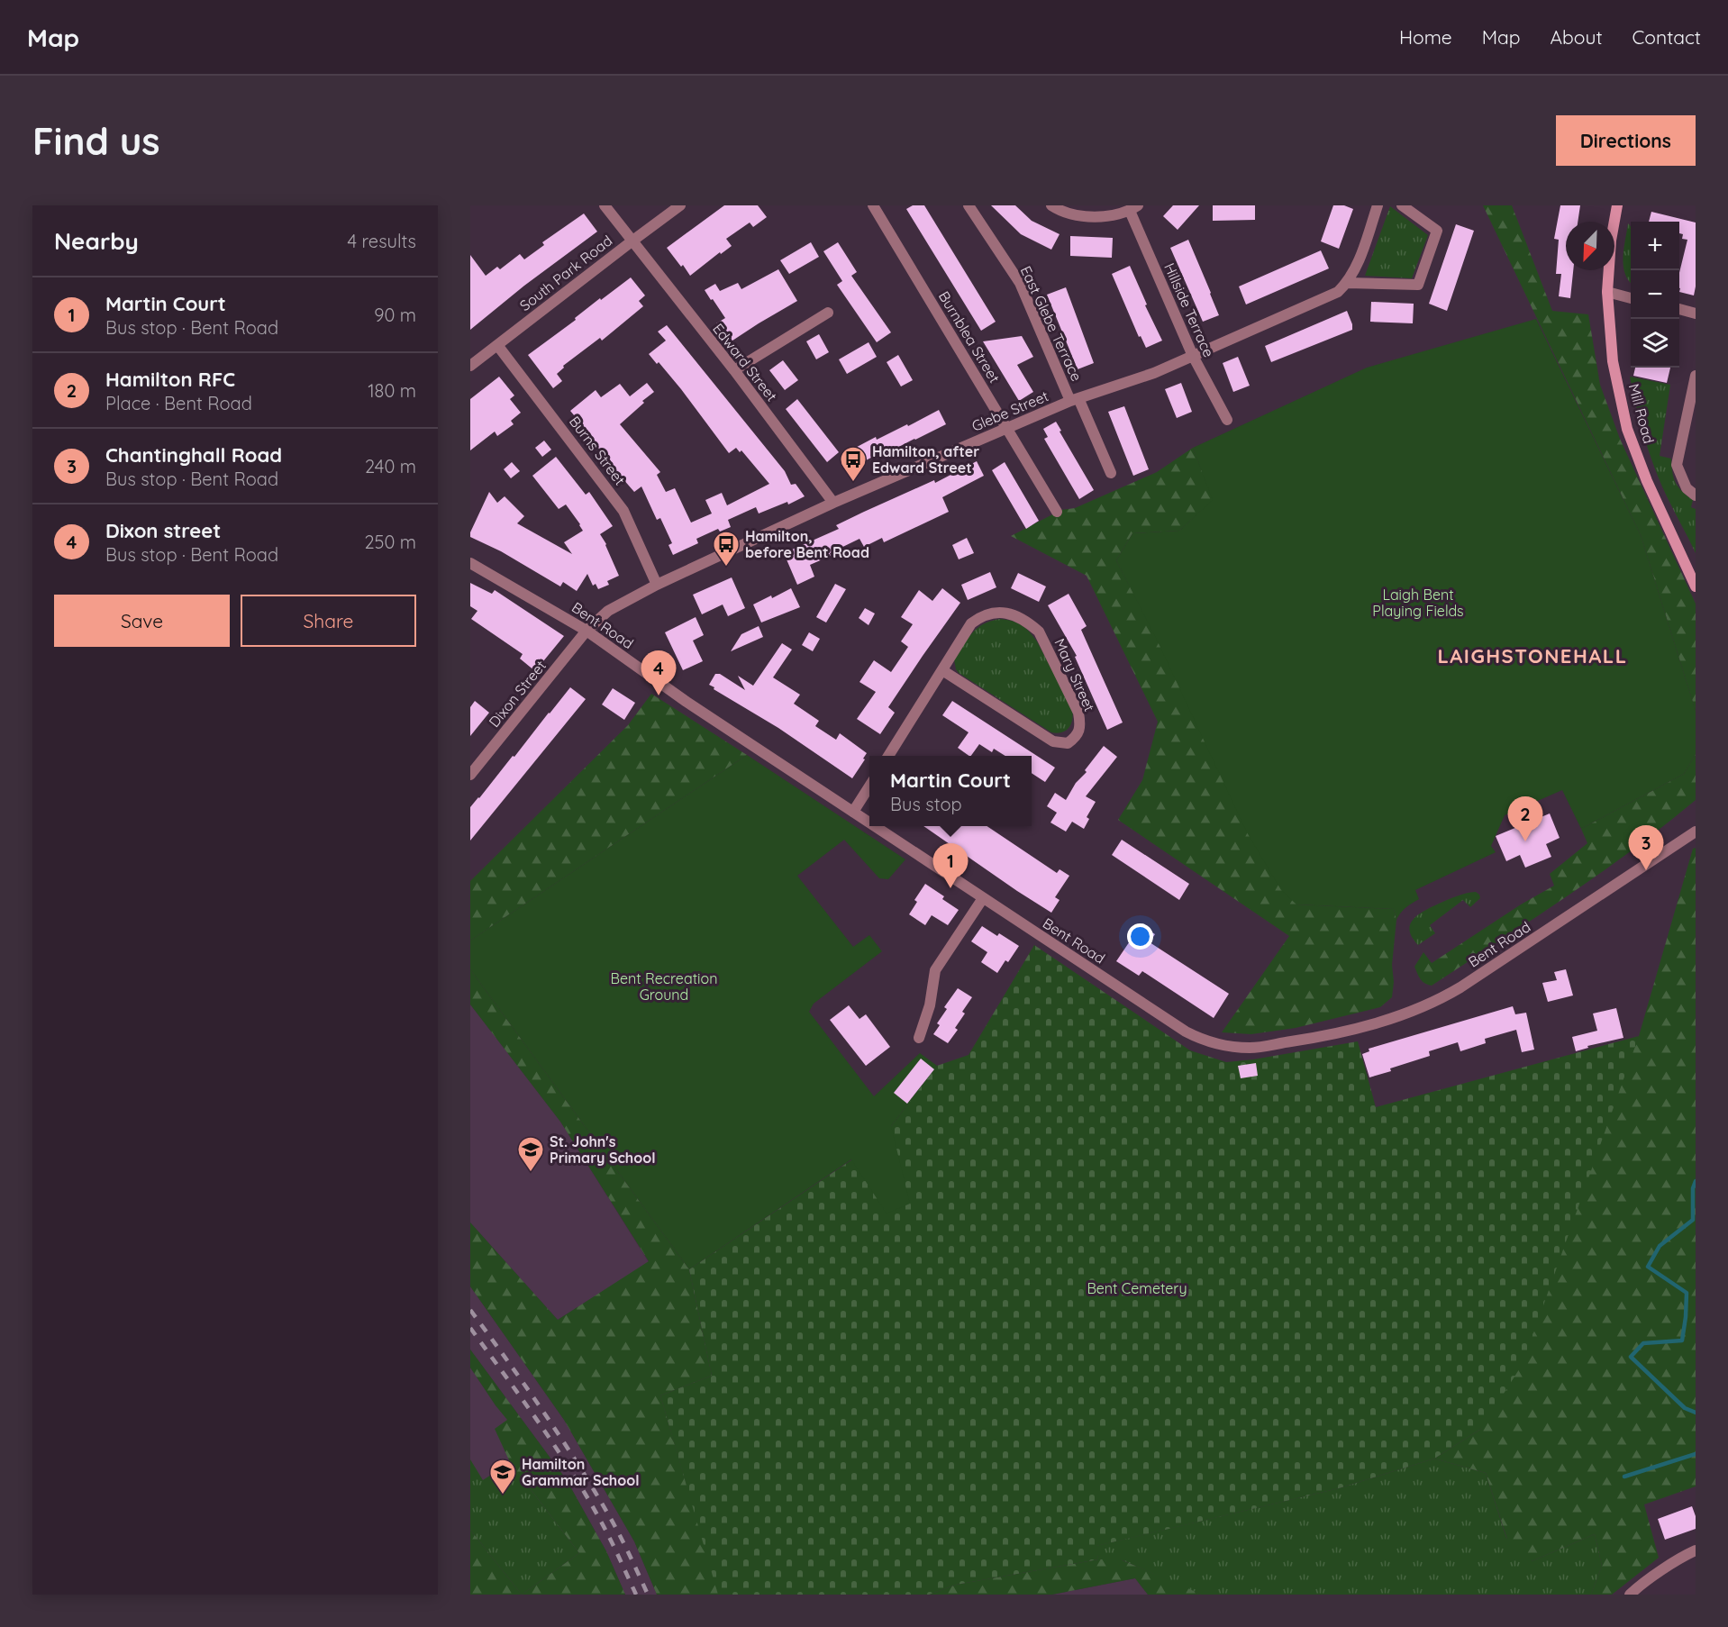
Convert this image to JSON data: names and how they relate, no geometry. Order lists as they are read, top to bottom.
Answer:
{
  "streets": {
    "main road": ["Mill Road"],
    "street": [
      "South Park Road",
      "Hillside Terrace",
      "East Glebe Terrace",
      "Burnblea Street",
      "Edward Street",
      "Glebe Street",
      "Burns Street",
      "Bent Road",
      "Mary Street",
      "Dixon Street"
    ]
  },
  "crossings": [
    ["South Park Road", "Edward Street"],
    ["South Park Road", "Burns Street"],
    ["Hillside Terrace", "Glebe Street"],
    ["East Glebe Terrace", "Glebe Street"],
    ["Burnblea Street", "Glebe Street"],
    ["Edward Street", "Glebe Street"],
    ["Glebe Street", "Burns Street"],
    ["Glebe Street", "Bent Road"],
    ["Glebe Street", "Dixon Street"],
    ["Bent Road", "Dixon Street"]
  ],
  "districts": ["LAIGHSTONEHALL"],
  "parks": ["Laigh Bent Playing Fields", "Bent Recreation Ground", "Bent Cemetery"],
  "places": {
    "bus stop": ["Hamilton, after Edward Street", "Hamilton, before Bent Road"],
    "school or university": ["St. John's Primary School", "Hamilton Grammar School"]
  },
  "north": "bottom left",
  "page": {
    "header": "Map",
    "nav": [
      "Home",
      "Map",
      "About",
      "Contact"
    ],
    "buttons": [
      "Directions",
      ["Save", "Share"]
    ],
    "title": "Find us",
    "heading": ["Nearby", "4 results"],
    "map_buttons": ["+", "−"],
    "list": [
      {
        "mark": "1",
        "name": "Martin Court",
        "note": "Bus stop · Bent Road",
        "value": "90 m"
      },
      {
        "mark": "2",
        "name": "Hamilton RFC",
        "note": "Place · Bent Road",
        "value": "180 m"
      },
      {
        "mark": "3",
        "name": "Chantinghall Road",
        "note": "Bus stop · Bent Road",
        "value": "240 m"
      },
      {
        "mark": "4",
        "name": "Dixon street",
        "note": "Bus stop · Bent Road",
        "value": "250 m"
      }
    ],
    "pins": [
      "4",
      "2",
      "3",
      "1"
    ],
    "popup": ["Martin Court", "Bus stop"]
  }
}
